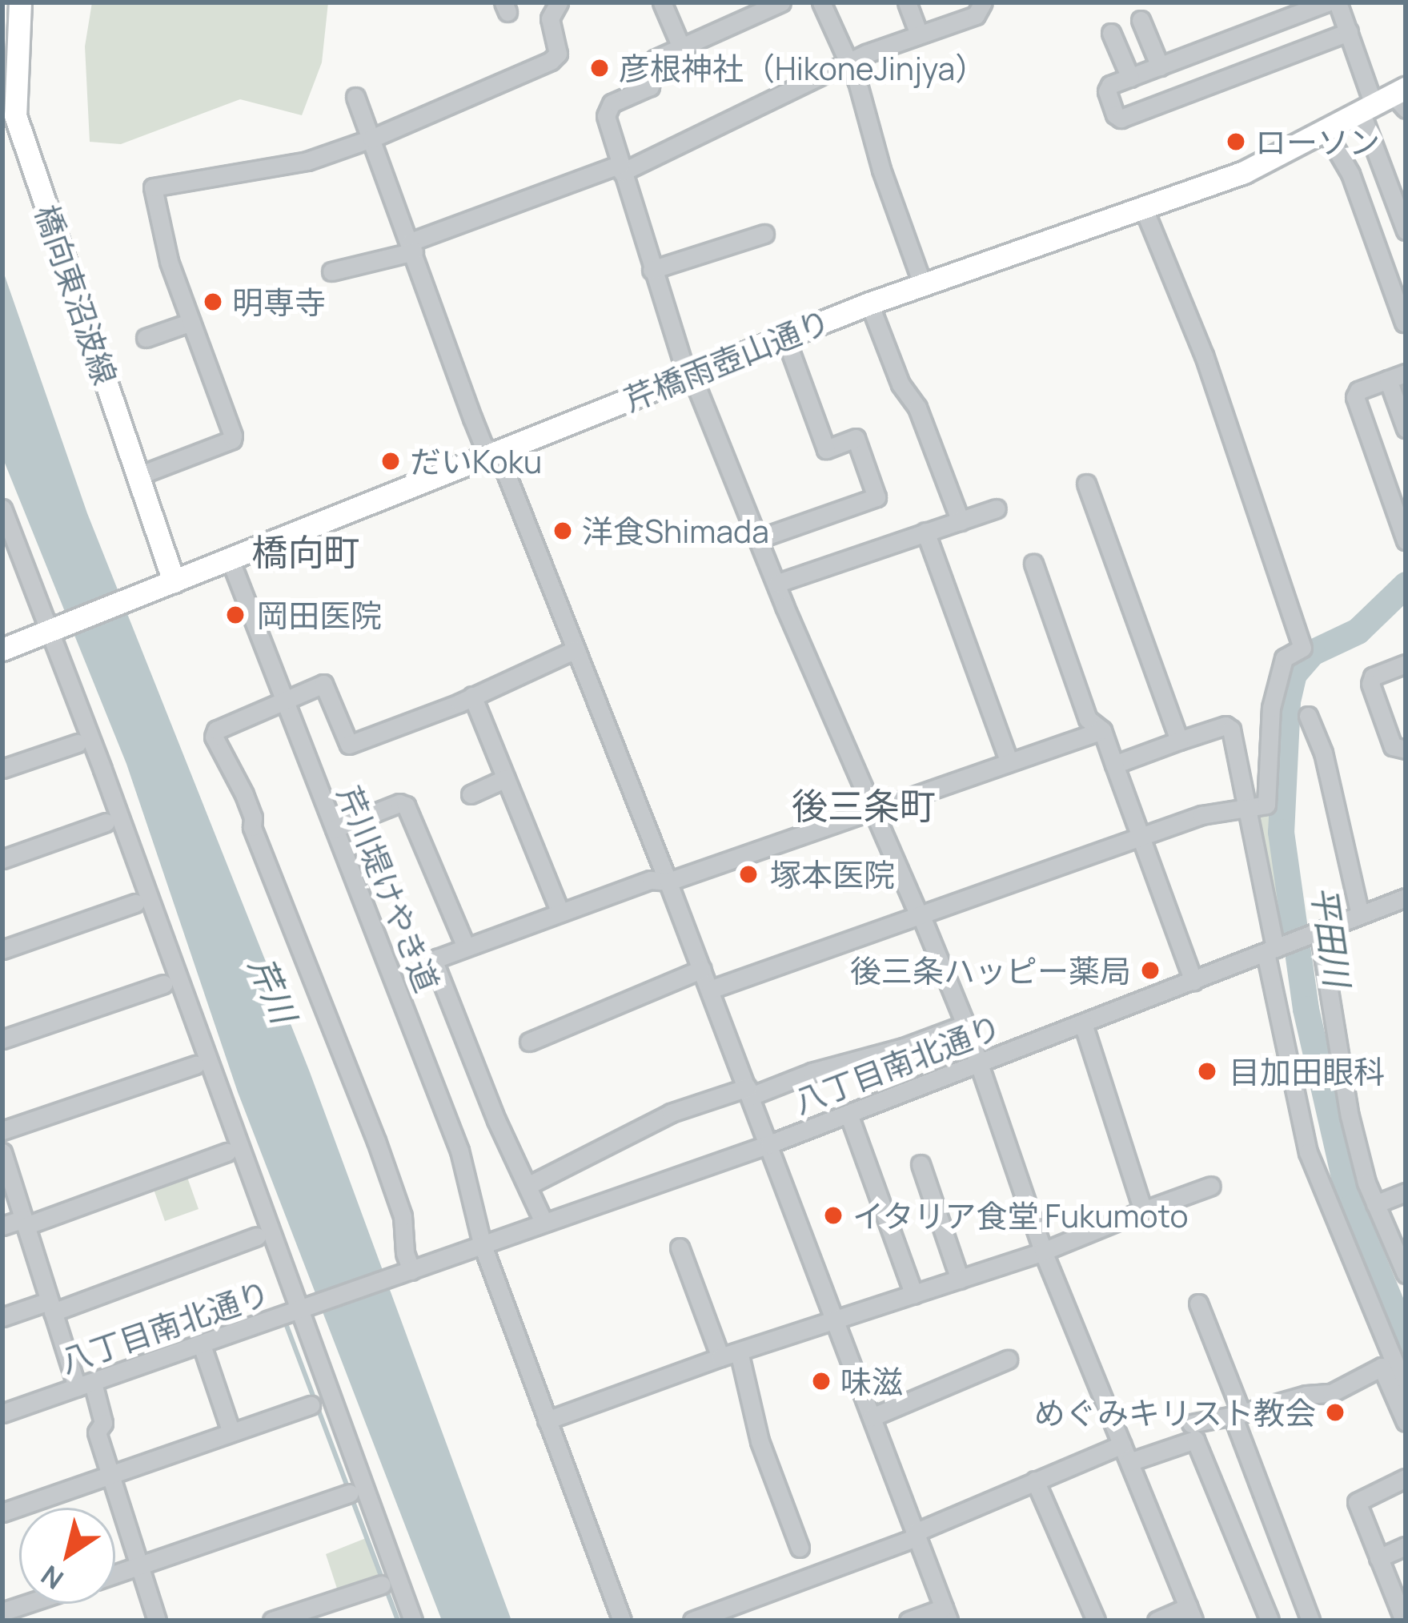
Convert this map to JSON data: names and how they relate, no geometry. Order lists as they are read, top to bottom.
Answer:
{
  "streets": {
    "main road": ["橋向東沼波線", "芹橋雨壺山通り"],
    "street": ["芹川堤けやき道", "八丁目南北通り"]
  },
  "crossings": [
    ["橋向東沼波線", "芹橋雨壺山通り"],
    ["芹橋雨壺山通り", "芹川堤けやき道"],
    ["芹川堤けやき道", "八丁目南北通り"]
  ],
  "districts": ["橋向町", "後三条町"],
  "water": ["平田川", "芹川"],
  "places": [
    "彦根神社（HikoneJinjya）",
    "ローソン",
    "明専寺",
    "だいKoku",
    "洋食Shimada",
    "岡田医院",
    "塚本医院",
    "後三条ハッピー薬局",
    "目加田眼科",
    "イタリア食堂 Fukumoto",
    "味滋",
    "めぐみキリスト教会"
  ],
  "north": "bottom left"
}
